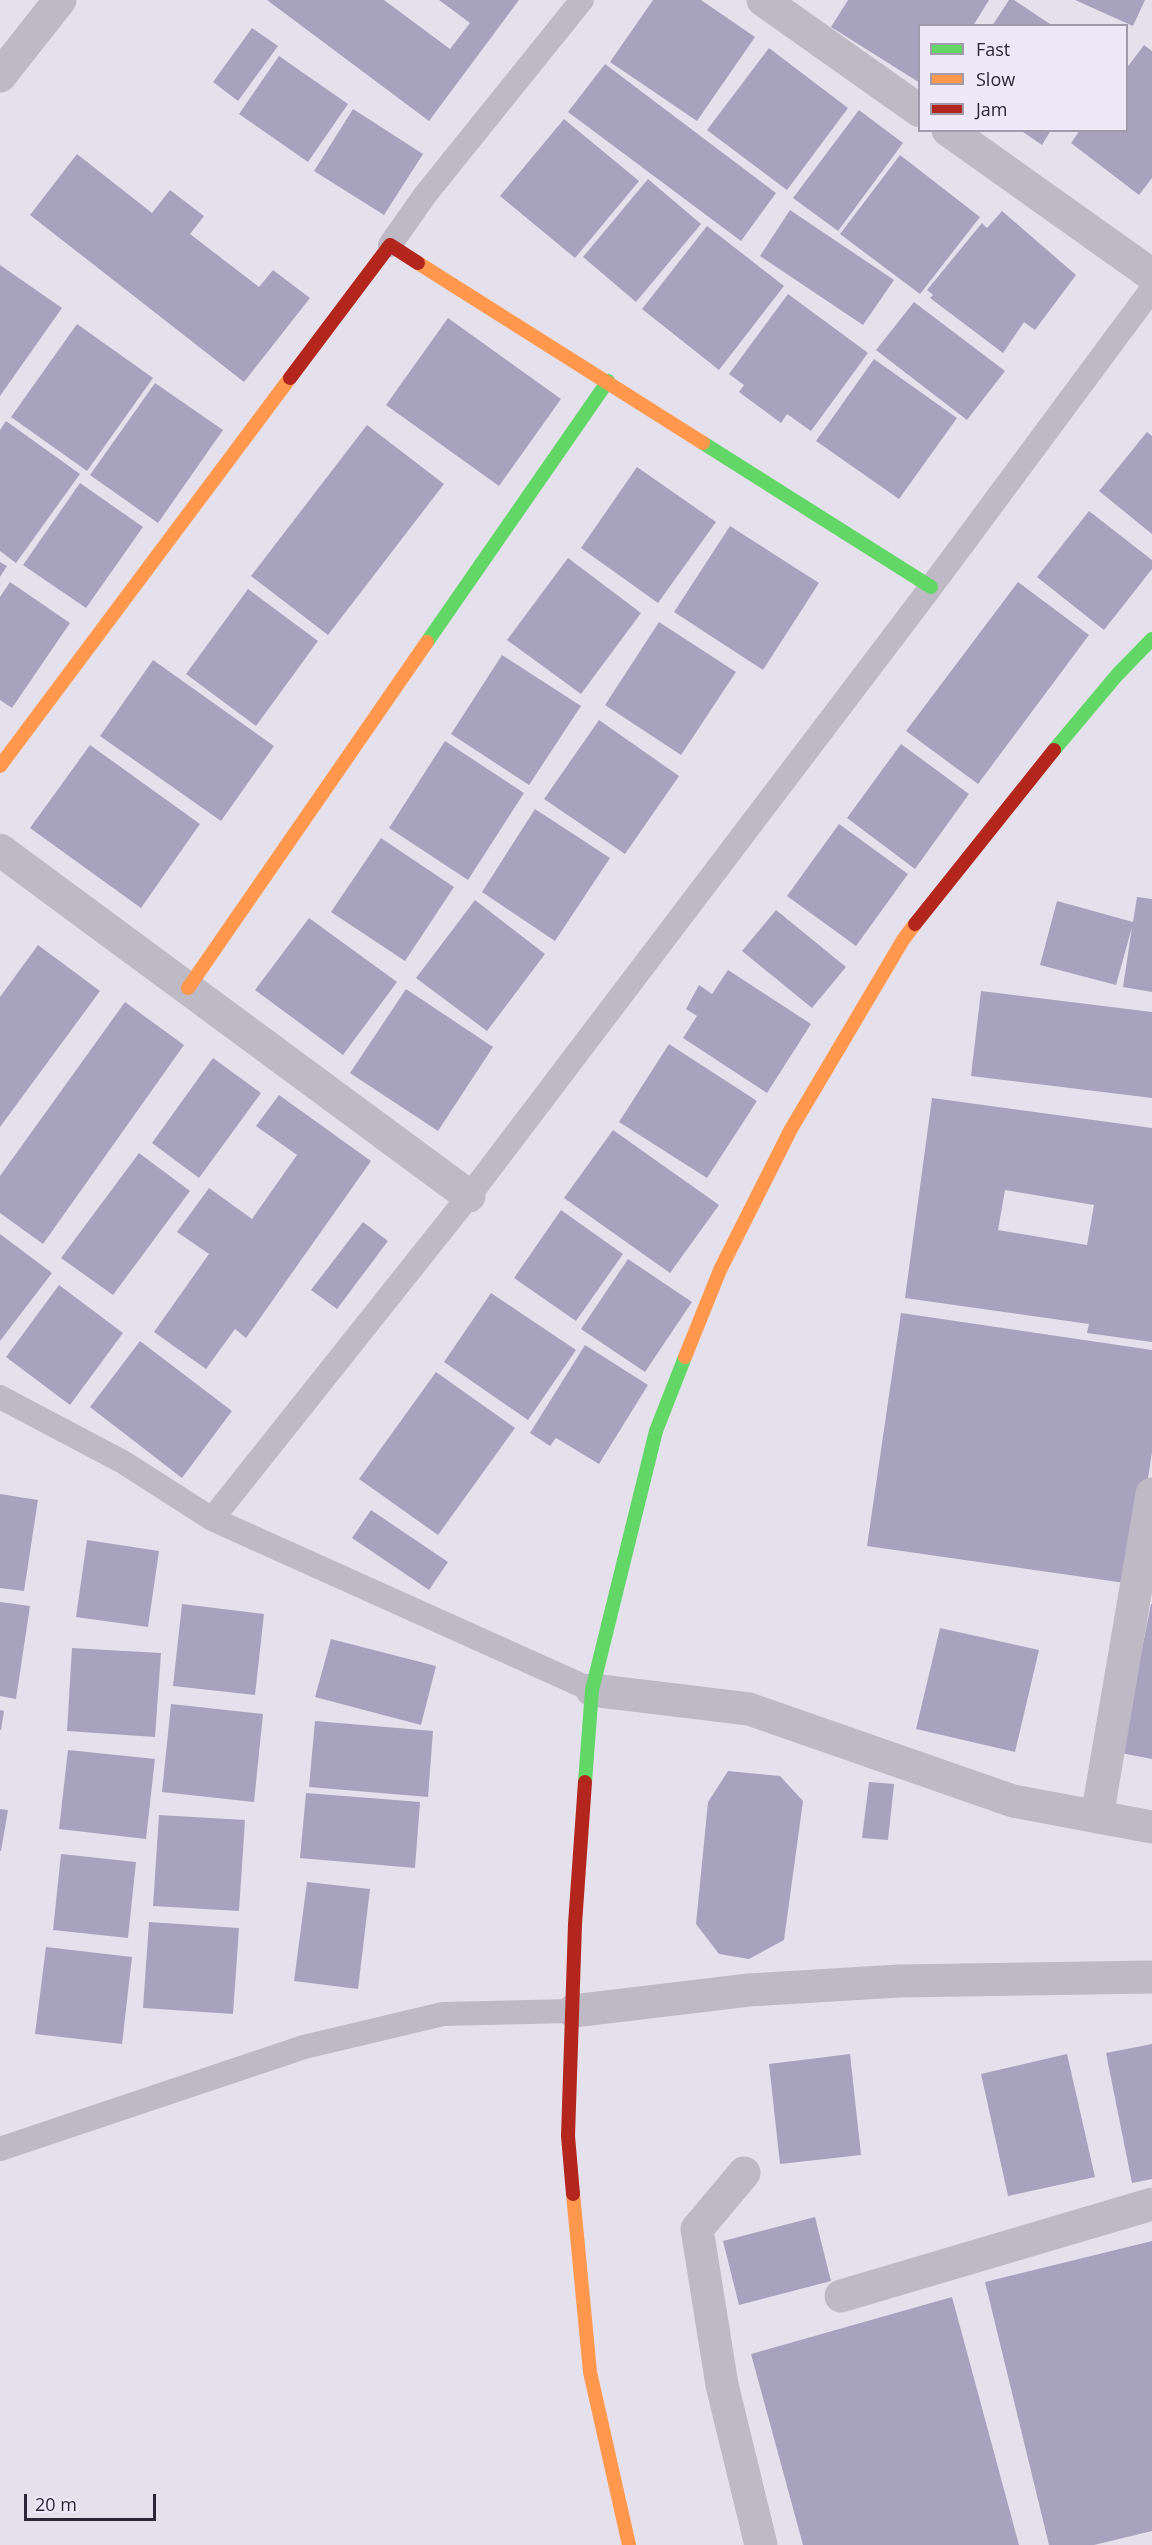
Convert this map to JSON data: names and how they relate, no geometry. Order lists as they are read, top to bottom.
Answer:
{
  "legend": ["Fast", "Slow", "Jam"],
  "scale_bar": "20 m"
}
